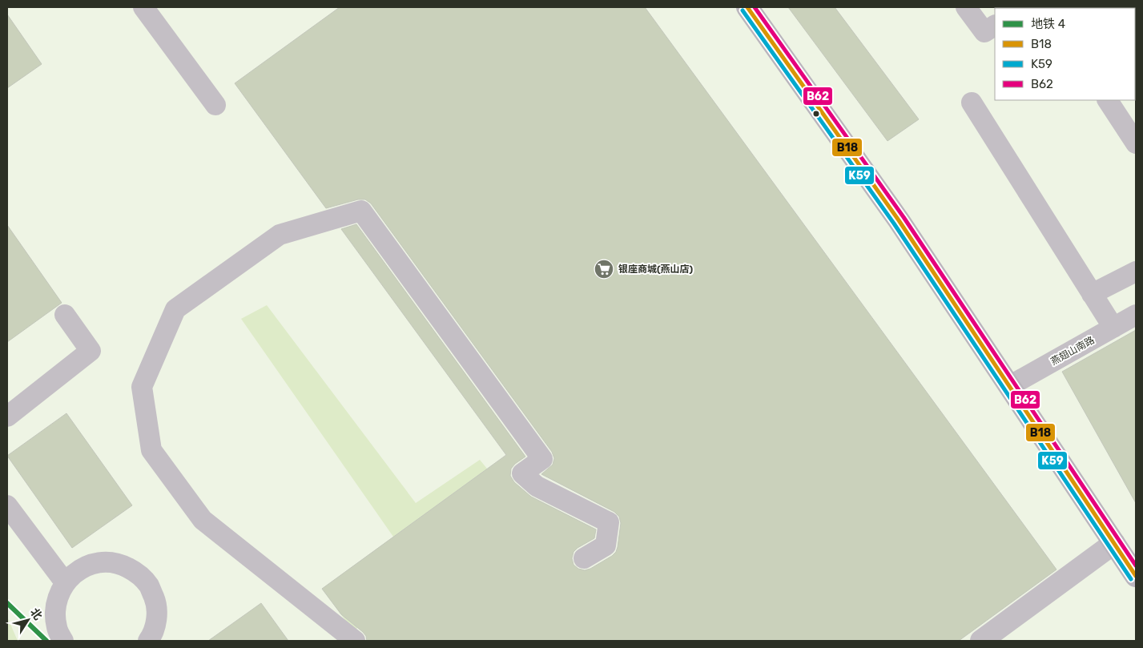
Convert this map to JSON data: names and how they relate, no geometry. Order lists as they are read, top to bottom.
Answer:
{
  "streets": {
    "street": ["燕翅山南路"]
  },
  "places": {
    "supermarket": ["银座商城(燕山店)"]
  },
  "lines": [
    "transit line B18",
    "transit line B62",
    "transit line K59",
    "metro line 4"
  ],
  "legend": [
    "地铁 4",
    "B18",
    "K59",
    "B62"
  ],
  "north": "top right"
}
